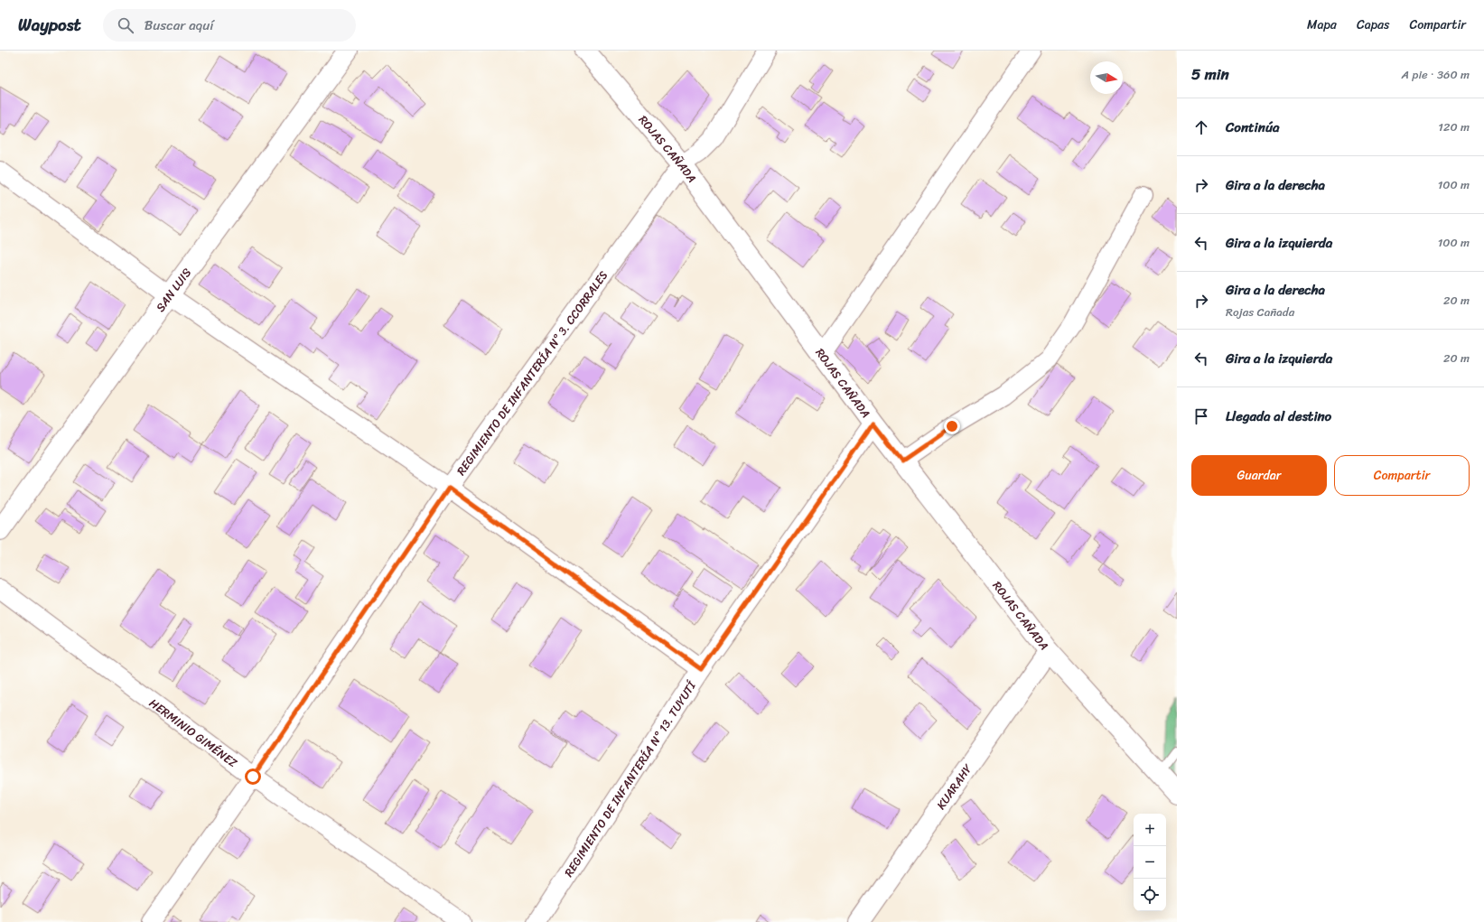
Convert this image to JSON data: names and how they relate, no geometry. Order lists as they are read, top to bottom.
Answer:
{
  "streets": {
    "main road": ["ROJAS CAÑADA", "SAN LUIS", "KUARAHY"],
    "street": ["REGIMIENTO DE INFANTERÍA N° 3. CCORRALES", "HERMINIO GIMÉNEZ", "REGIMIENTO DE INFANTERÍA N° 13. TUYUTÍ"]
  },
  "crossings": [
    ["ROJAS CAÑADA", "REGIMIENTO DE INFANTERÍA N° 3. CCORRALES"],
    ["ROJAS CAÑADA", "REGIMIENTO DE INFANTERÍA N° 13. TUYUTÍ"],
    ["ROJAS CAÑADA", "KUARAHY"],
    ["REGIMIENTO DE INFANTERÍA N° 3. CCORRALES", "HERMINIO GIMÉNEZ"]
  ],
  "north": "right",
  "page": {
    "header": "Waypost",
    "search": "Buscar aquí",
    "nav": ["Mapa", "Capas", "Compartir"],
    "heading": ["5 min", "A pie · 360 m"],
    "list": [
      ["Continúa", "120 m"],
      ["Gira a la derecha", "100 m"],
      ["Gira a la izquierda", "100 m"],
      ["Gira a la derecha", "Rojas Cañada", "20 m"],
      ["Gira a la izquierda", "20 m"],
      "Llegada al destino"
    ],
    "buttons": ["Guardar", "Compartir"],
    "map_buttons": ["+", "−"]
  }
}
